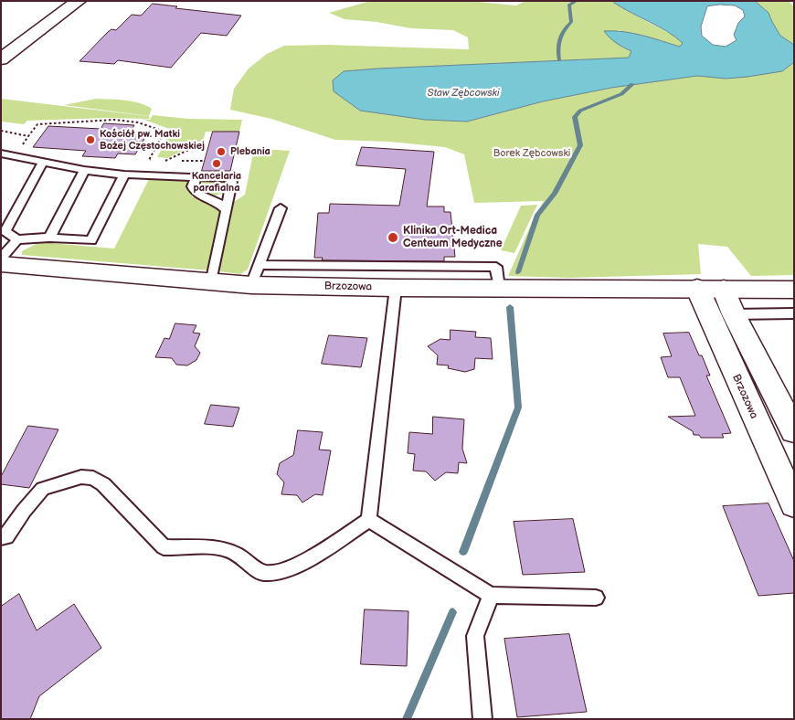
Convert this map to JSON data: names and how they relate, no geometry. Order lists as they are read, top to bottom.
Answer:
{
  "streets": {
    "street": ["Brzozowa"]
  },
  "water": ["Staw Zębcowski"],
  "parks": ["Borek Zębcowski"],
  "places": [
    "Kościół pw. Matki Bożej Częstochowskiej",
    "Plebania",
    "Kancelaria parafialna",
    "Klinika Ort-Medica Centeum Medyczne"
  ]
}
